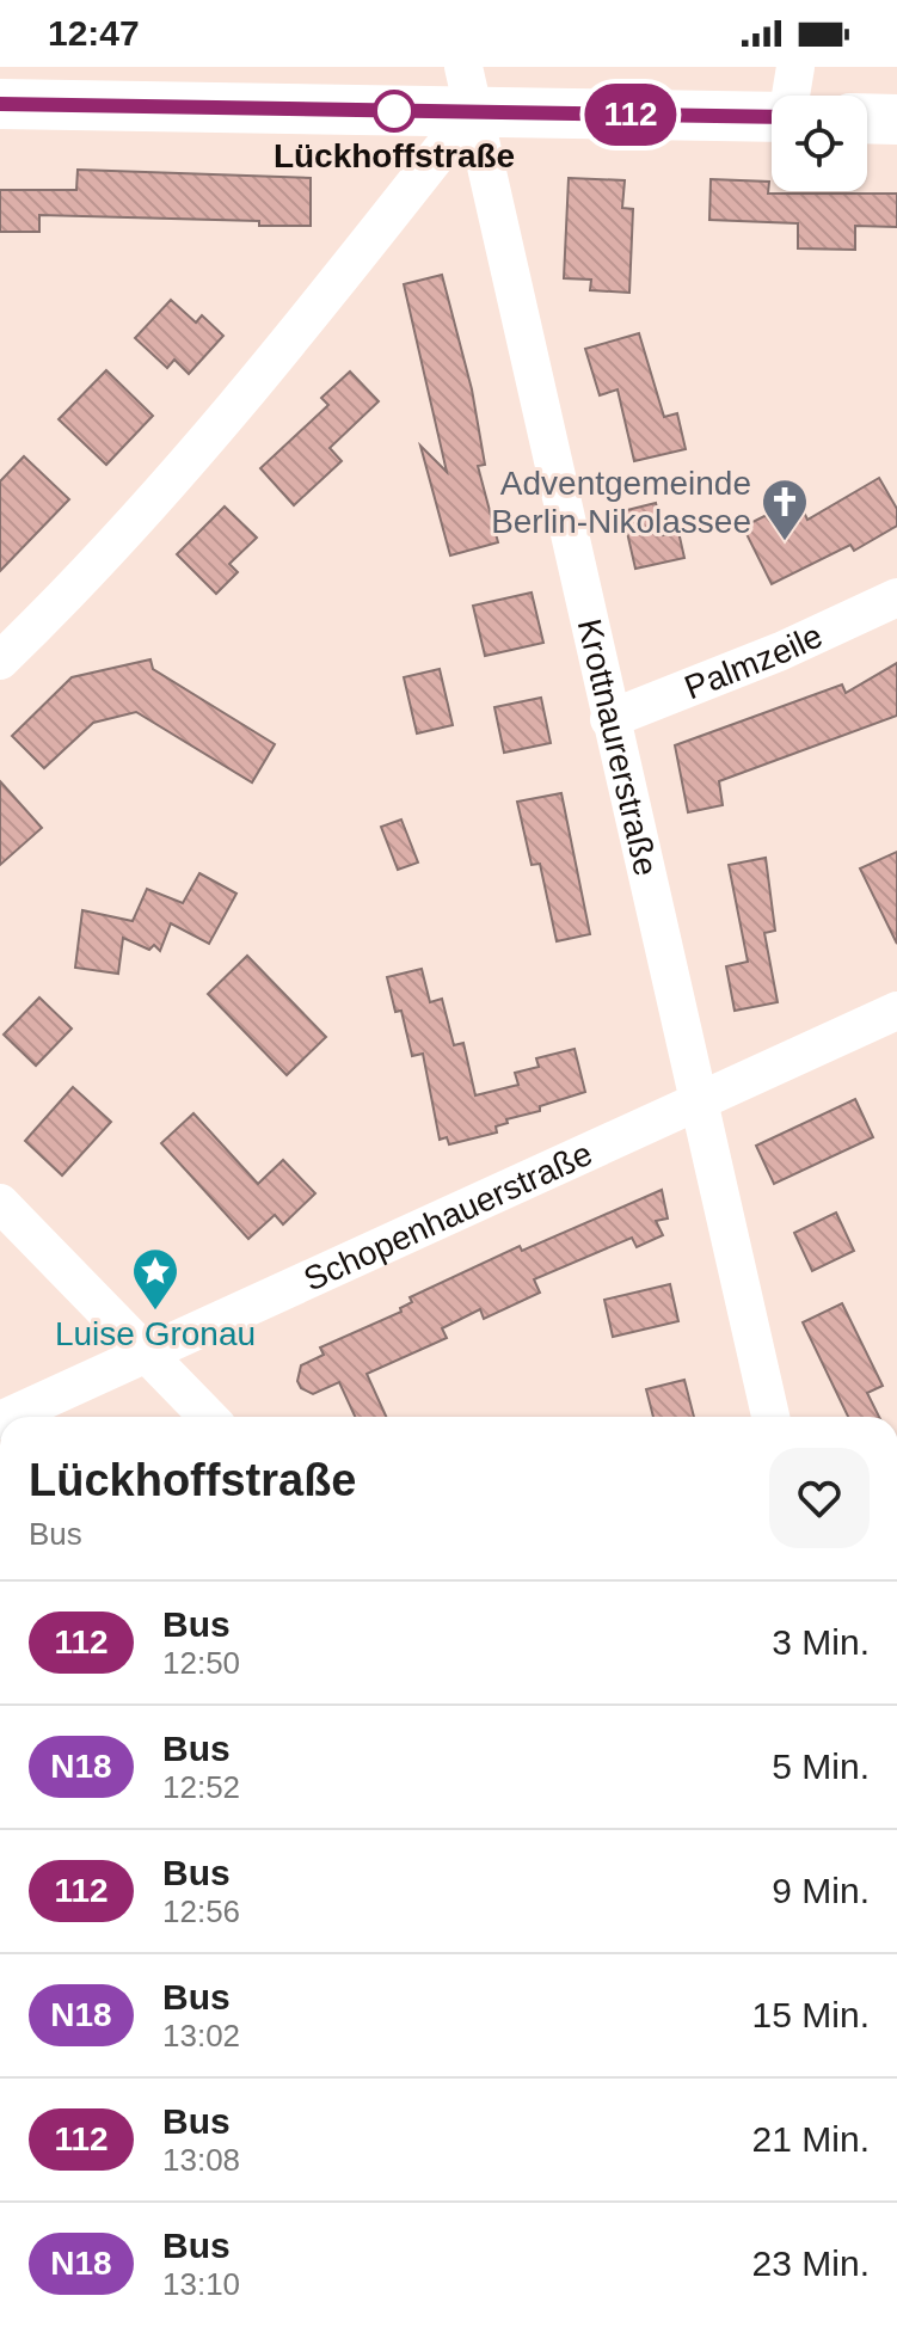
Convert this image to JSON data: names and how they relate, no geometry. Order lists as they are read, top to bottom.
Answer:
{
  "streets": {
    "street": ["Palmzeile", "Krottnaurerstraße", "Schopenhauerstraße"]
  },
  "crossings": [
    ["Palmzeile", "Krottnaurerstraße"],
    ["Krottnaurerstraße", "Schopenhauerstraße"]
  ],
  "places": {
    "other": ["Lückhoffstraße"],
    "church": ["Adventgemeinde Berlin-Nikolassee"],
    "place": ["Luise Gronau"]
  },
  "lines": ["bus line 112"],
  "page": {
    "status": "12:47",
    "on_map": "112",
    "heading": ["Lückhoffstraße", "Bus"],
    "list": [
      {
        "mark": "112",
        "name": "Bus",
        "note": "12:50",
        "value": "3 Min."
      },
      {
        "mark": "N18",
        "name": "Bus",
        "note": "12:52",
        "value": "5 Min."
      },
      {
        "mark": "112",
        "name": "Bus",
        "note": "12:56",
        "value": "9 Min."
      },
      {
        "mark": "N18",
        "name": "Bus",
        "note": "13:02",
        "value": "15 Min."
      },
      {
        "mark": "112",
        "name": "Bus",
        "note": "13:08",
        "value": "21 Min."
      },
      {
        "mark": "N18",
        "name": "Bus",
        "note": "13:10",
        "value": "23 Min."
      }
    ]
  }
}
